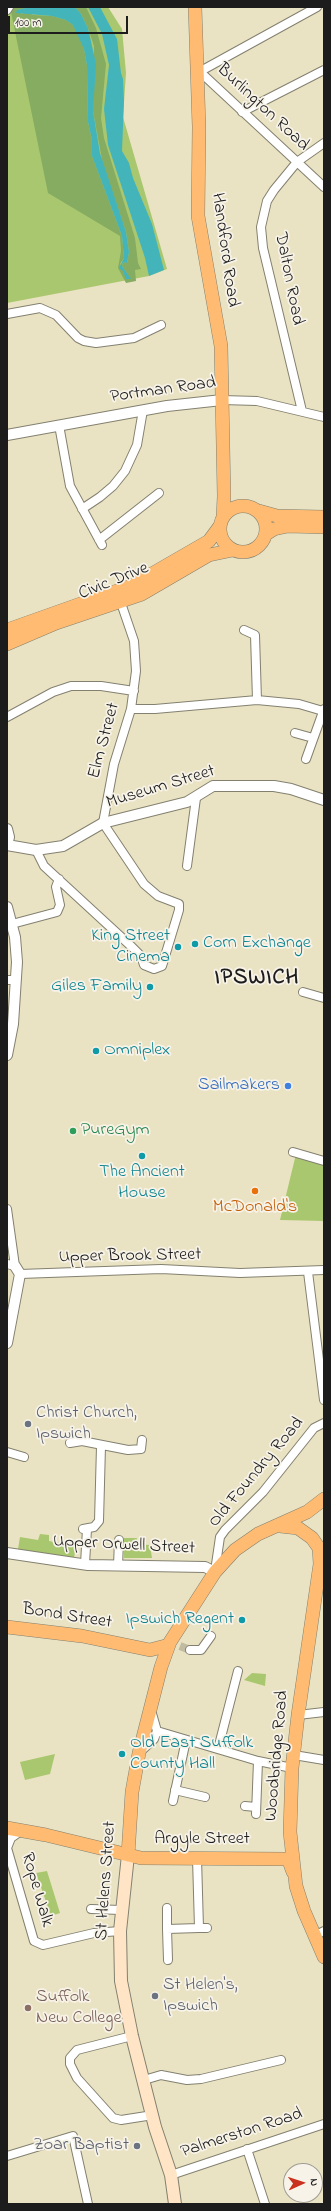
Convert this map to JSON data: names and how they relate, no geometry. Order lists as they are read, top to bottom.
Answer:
{
  "streets": {
    "main road": [
      "Handford Road",
      "Civic Drive",
      "Bond Street",
      "Woodbridge Road",
      "Argyle Street",
      "St Helens Street"
    ],
    "street": [
      "Burlington Road",
      "Dalton Road",
      "Portman Road",
      "Elm Street",
      "Museum Street",
      "Upper Brook Street",
      "Old Foundry Road",
      "Upper Orwell Street",
      "Rope Walk",
      "Palmerston Road"
    ]
  },
  "crossings": [
    ["Burlington Road", "Handford Road"],
    ["Burlington Road", "Dalton Road"],
    ["Handford Road", "Portman Road"],
    ["Handford Road", "Civic Drive"],
    ["Dalton Road", "Portman Road"],
    ["Civic Drive", "Elm Street"],
    ["Elm Street", "Museum Street"],
    ["Old Foundry Road", "Upper Orwell Street"],
    ["Old Foundry Road", "St Helens Street"],
    ["Upper Orwell Street", "St Helens Street"],
    ["Bond Street", "St Helens Street"],
    ["Woodbridge Road", "St Helens Street"],
    ["Argyle Street", "St Helens Street"],
    ["Argyle Street", "Rope Walk"],
    ["St Helens Street", "Rope Walk"],
    ["St Helens Street", "Palmerston Road"]
  ],
  "districts": ["IPSWICH"],
  "places": [
    "Corn Exchange",
    "King Street Cinema",
    "Giles Family",
    "Omniplex",
    "Sailmakers",
    "PureGym",
    "The Ancient House",
    "McDonald's",
    "Christ Church, Ipswich",
    "Ipswich Regent",
    "Old East Suffolk County Hall",
    "St Helen's, Ipswich",
    "Suffolk New College",
    "Zoar Baptist"
  ],
  "scale_bar": "100 m",
  "north": "right"
}
